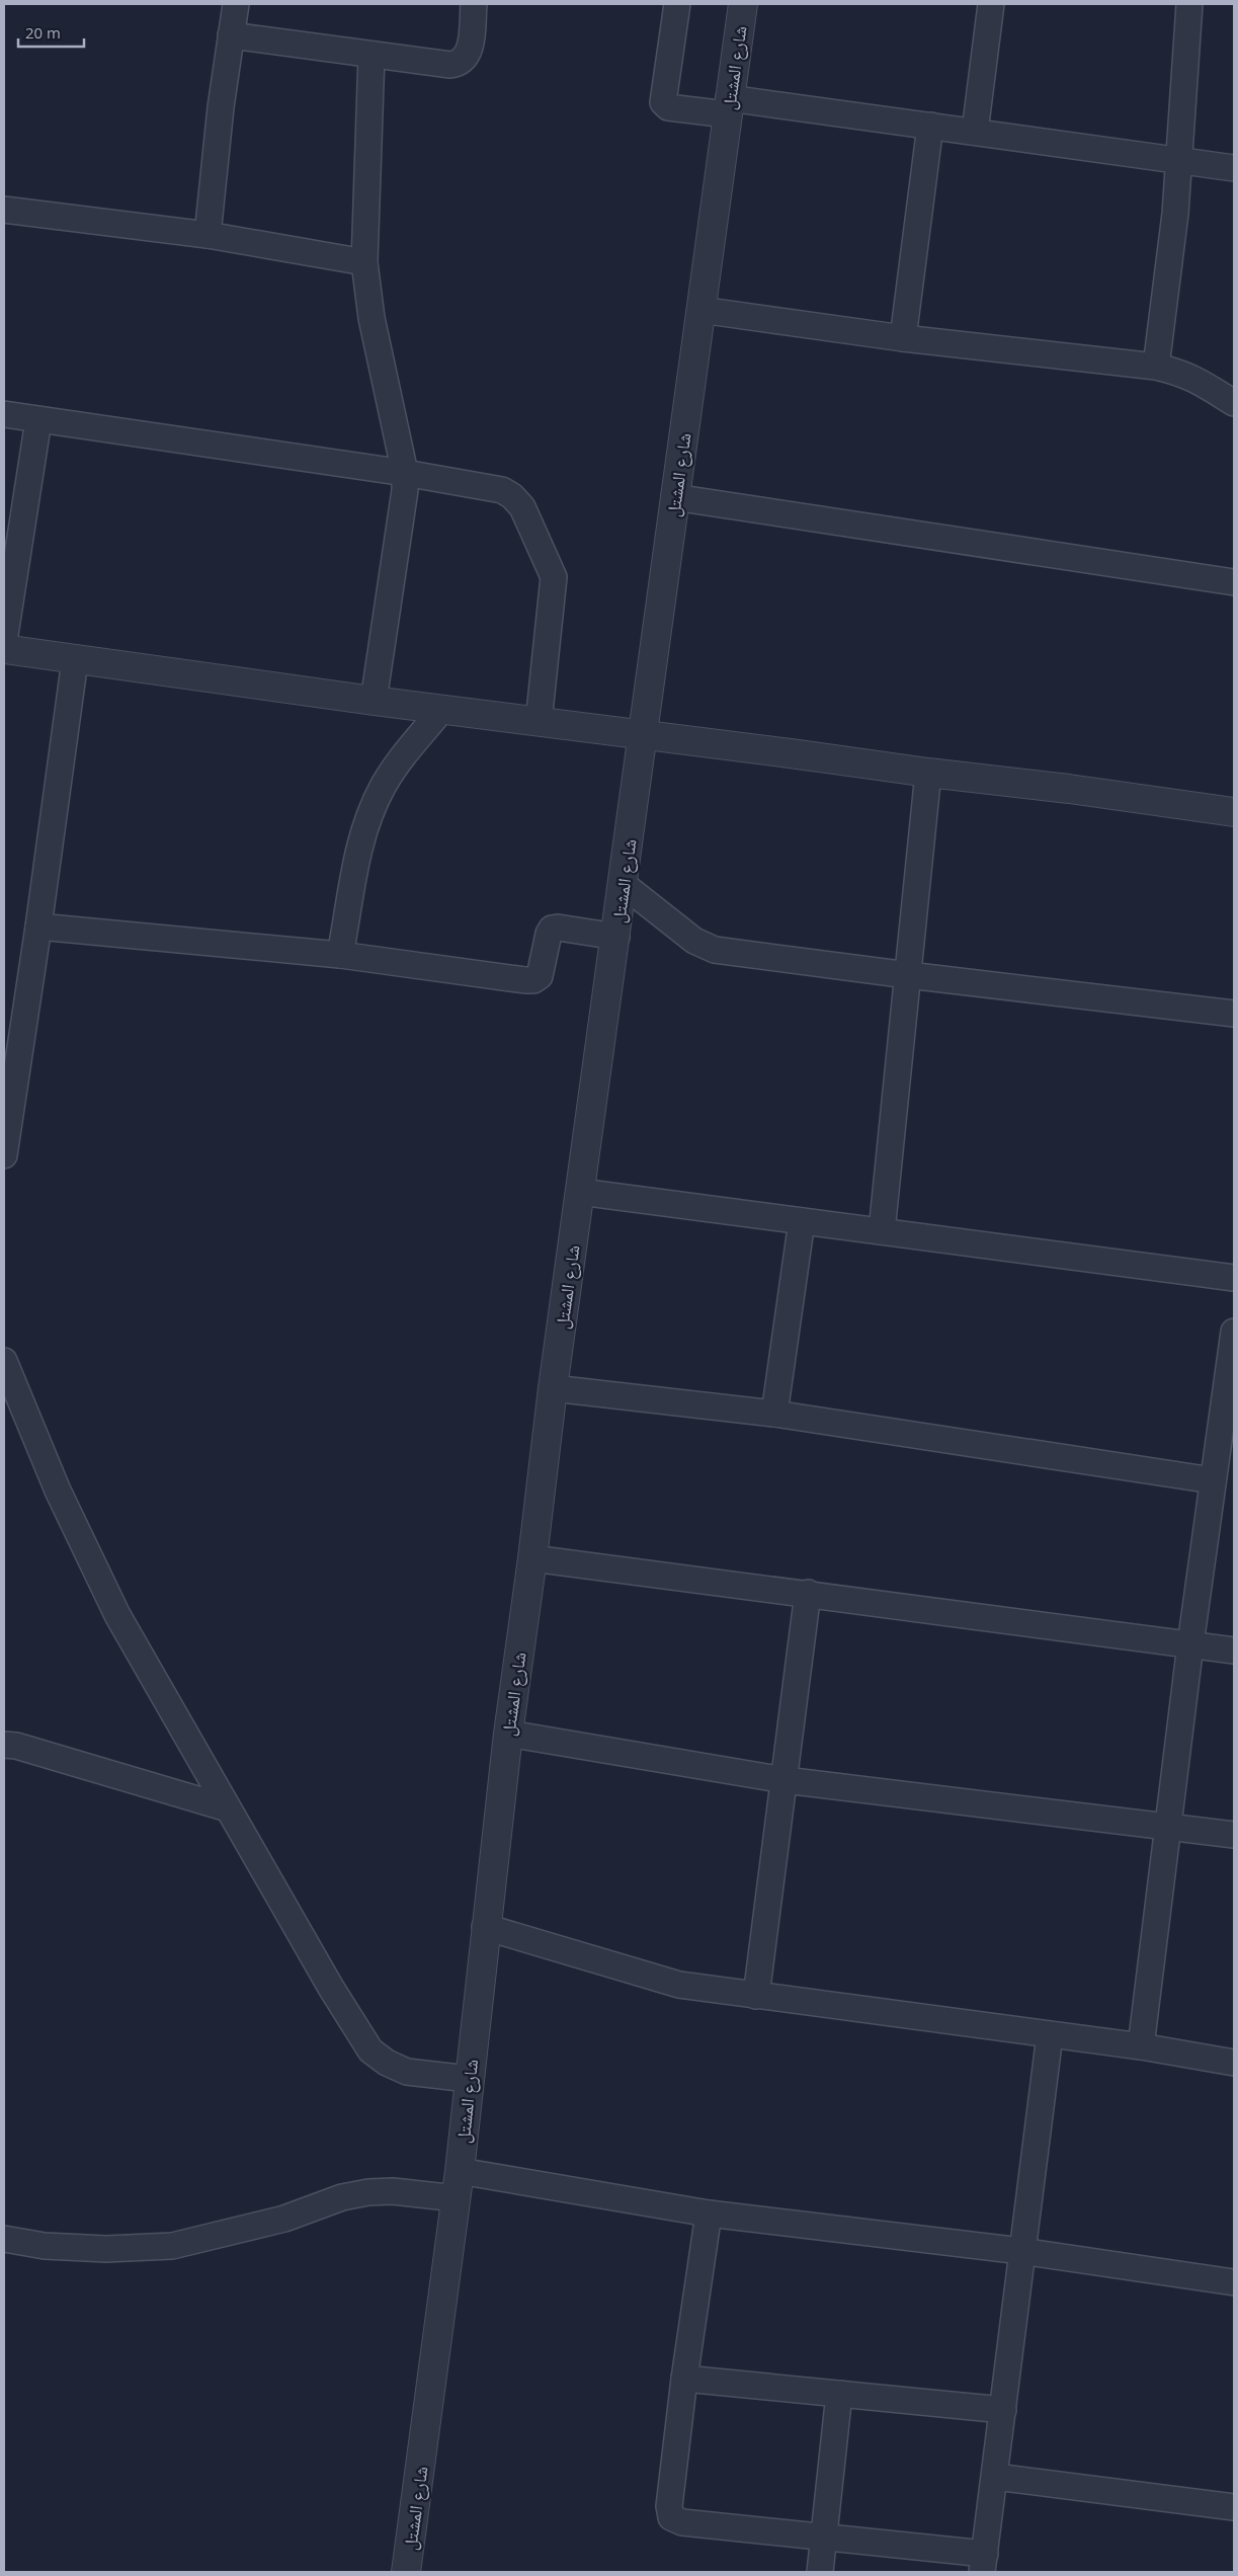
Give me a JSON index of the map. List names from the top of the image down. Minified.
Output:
{"streets":{"street":["شارع المشتل"]},"scale_bar":"20 m"}
